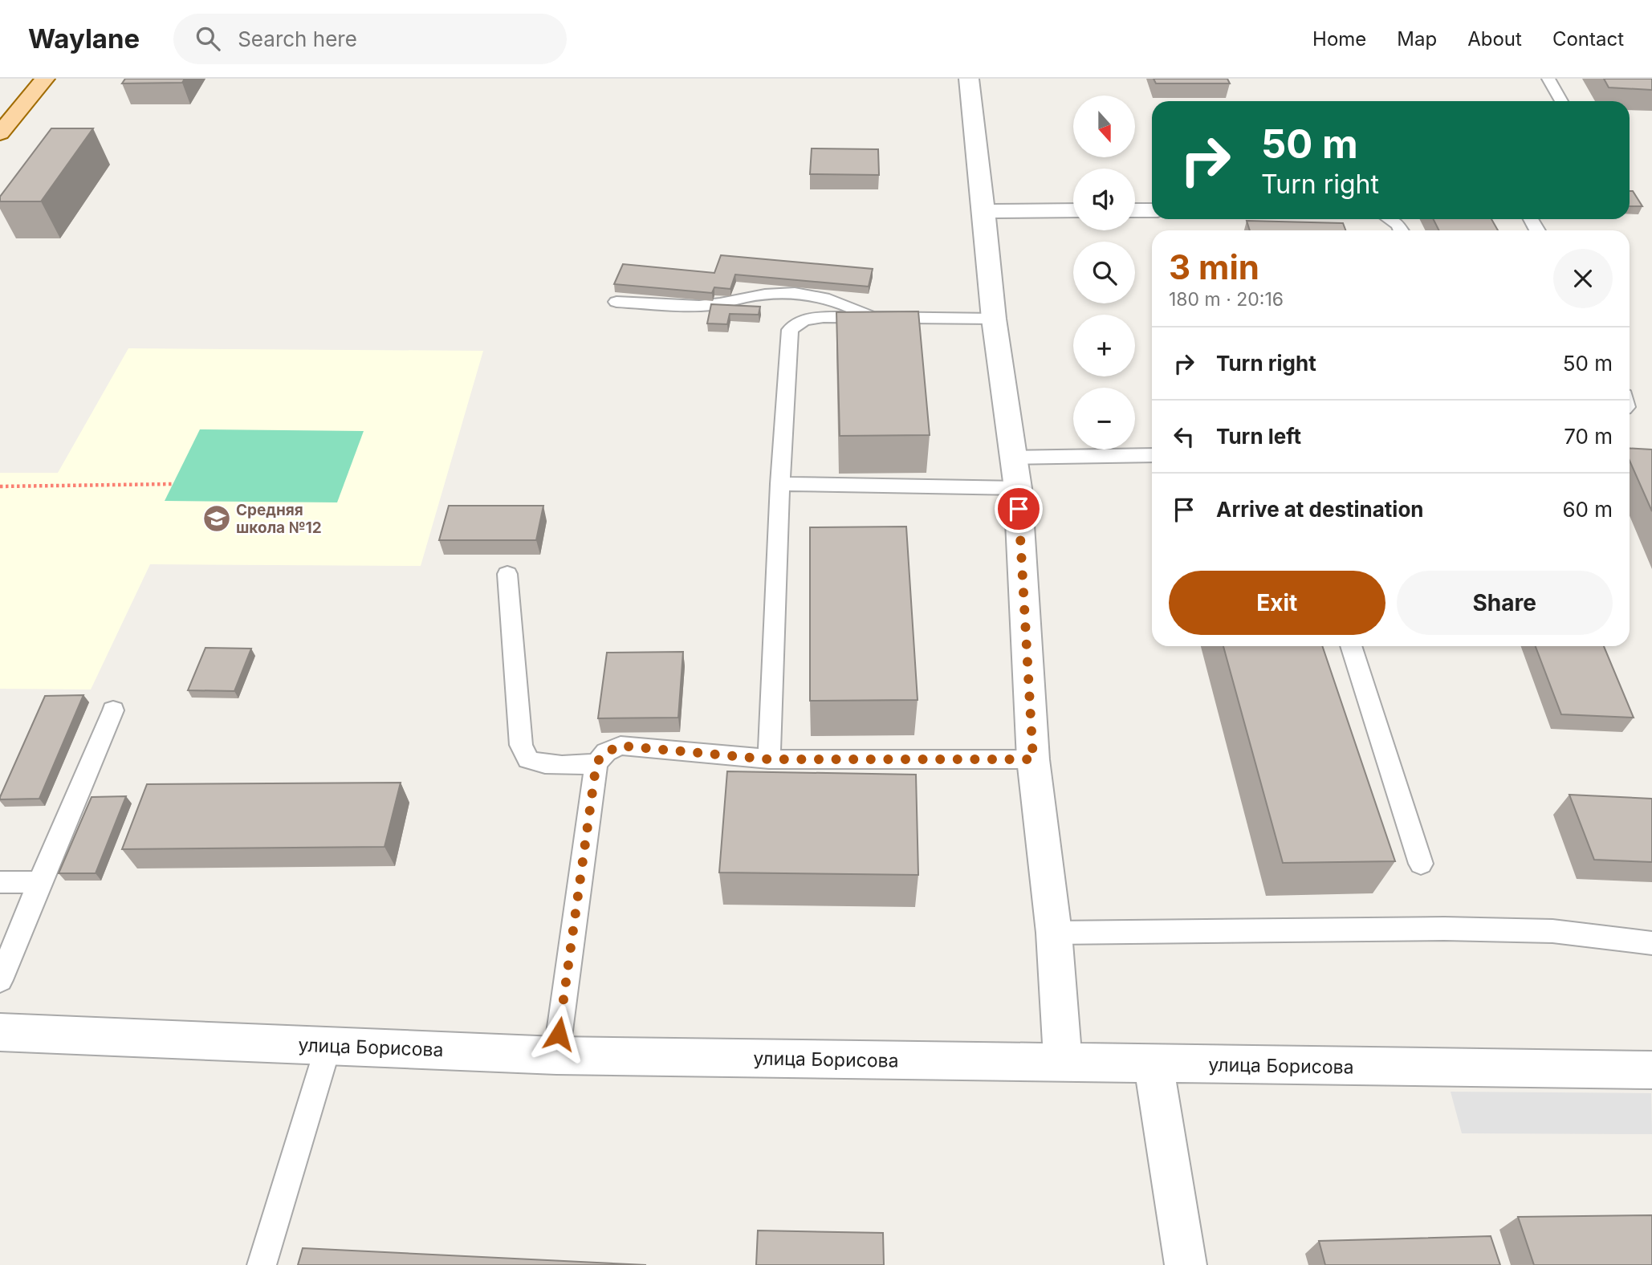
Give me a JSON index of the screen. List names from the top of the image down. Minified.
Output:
{"streets":{"street":["улица Борисова"]},"places":{"school or university":["Средняя школа №12"]},"north":"bottom","page":{"header":"Waylane","search":"Search here","nav":["Home","Map","About","Contact"],"map_buttons":["+","−"],"turn":["50 m","Turn right"],"heading":["3 min","180 m · 20:16"],"list":[{"name":"Turn right","value":"50 m"},{"name":"Turn left","value":"70 m"},{"name":"Arrive at destination","value":"60 m"}],"buttons":["Exit","Share"]}}
